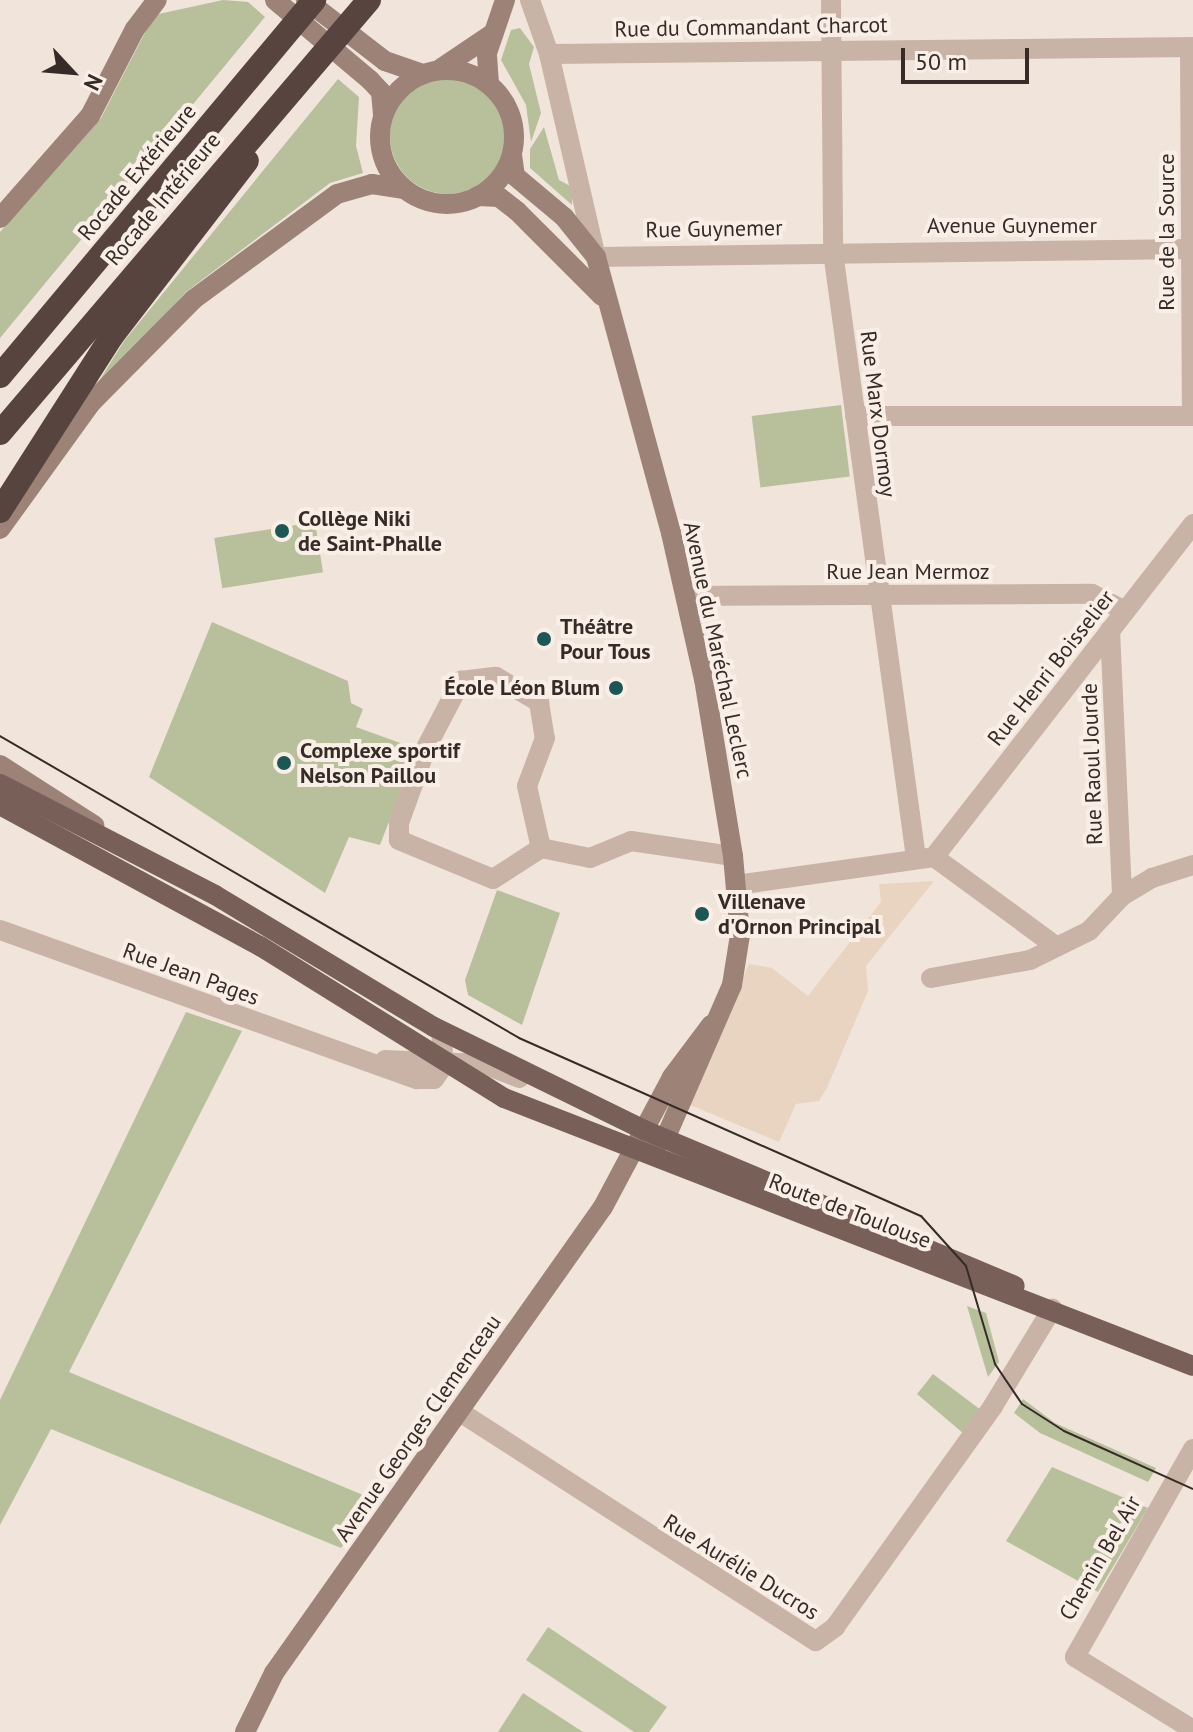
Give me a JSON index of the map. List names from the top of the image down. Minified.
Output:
{"streets":{"highway":["Rocade Extérieure","Rocade Intérieure"],"main road":["Route de Toulouse"],"street":["Rue du Commandant Charcot","Avenue Guynemer","Rue Guynemer","Rue de la Source","Rue Marx Dormoy","Rue Jean Mermoz","Avenue du Maréchal Leclerc","Rue Henri Boisselier","Rue Raoul Jourde","Rue Jean Pages","Avenue Georges Clemenceau","Chemin Bel Air","Rue Aurélie Ducros"]},"crossings":[["Rue du Commandant Charcot","Rue de la Source"],["Rue du Commandant Charcot","Rue Marx Dormoy"],["Avenue Guynemer","Rue Guynemer"],["Avenue Guynemer","Rue de la Source"],["Avenue Guynemer","Rue Marx Dormoy"],["Rue Guynemer","Rue Marx Dormoy"],["Rue Guynemer","Avenue du Maréchal Leclerc"],["Rue Marx Dormoy","Rue Jean Mermoz"],["Rue Marx Dormoy","Rue Henri Boisselier"],["Rue Jean Mermoz","Avenue du Maréchal Leclerc"],["Rue Jean Mermoz","Rue Henri Boisselier"],["Avenue du Maréchal Leclerc","Route de Toulouse"],["Avenue du Maréchal Leclerc","Avenue Georges Clemenceau"],["Rue Henri Boisselier","Rue Raoul Jourde"],["Rue Jean Pages","Route de Toulouse"],["Route de Toulouse","Avenue Georges Clemenceau"],["Route de Toulouse","Rue Aurélie Ducros"],["Avenue Georges Clemenceau","Rue Aurélie Ducros"]],"places":["Collège Niki de Saint-Phalle","Théâtre Pour Tous","École Léon Blum","Complexe sportif Nelson Paillou","Villenave d'Ornon Principal"],"scale_bar":"50 m","north":"bottom right"}
